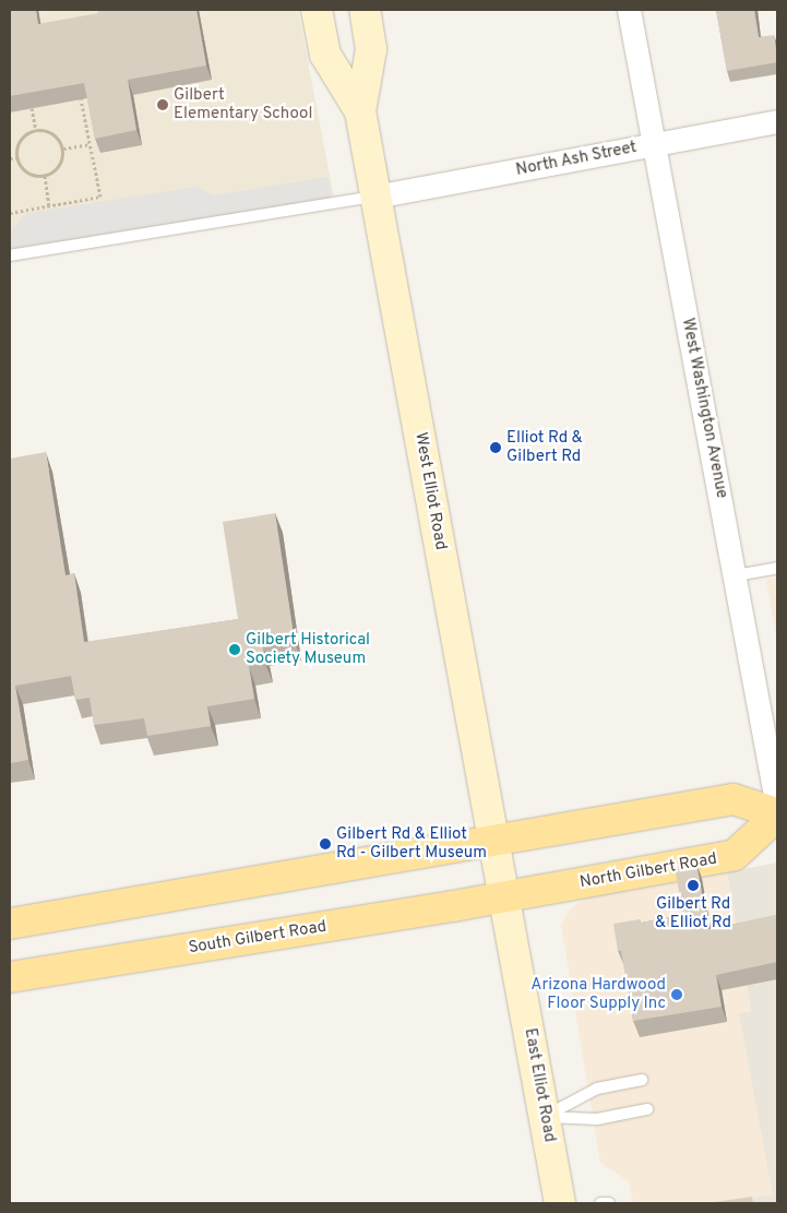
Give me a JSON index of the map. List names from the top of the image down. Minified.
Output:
{"streets":{"main road":["West Elliot Road","North Gilbert Road","South Gilbert Road","East Elliot Road"],"street":["North Ash Street","West Washington Avenue"]},"crossings":[["North Ash Street","West Washington Avenue"],["North Ash Street","West Elliot Road"],["West Elliot Road","North Gilbert Road"],["West Elliot Road","South Gilbert Road"],["West Elliot Road","East Elliot Road"],["North Gilbert Road","South Gilbert Road"],["North Gilbert Road","East Elliot Road"],["South Gilbert Road","East Elliot Road"]],"places":["Gilbert Elementary School","Elliot Rd & Gilbert Rd","Gilbert Historical Society Museum","Gilbert Rd & Elliot Rd - Gilbert Museum","Gilbert Rd & Elliot Rd","Arizona Hardwood Floor Supply Inc"]}
